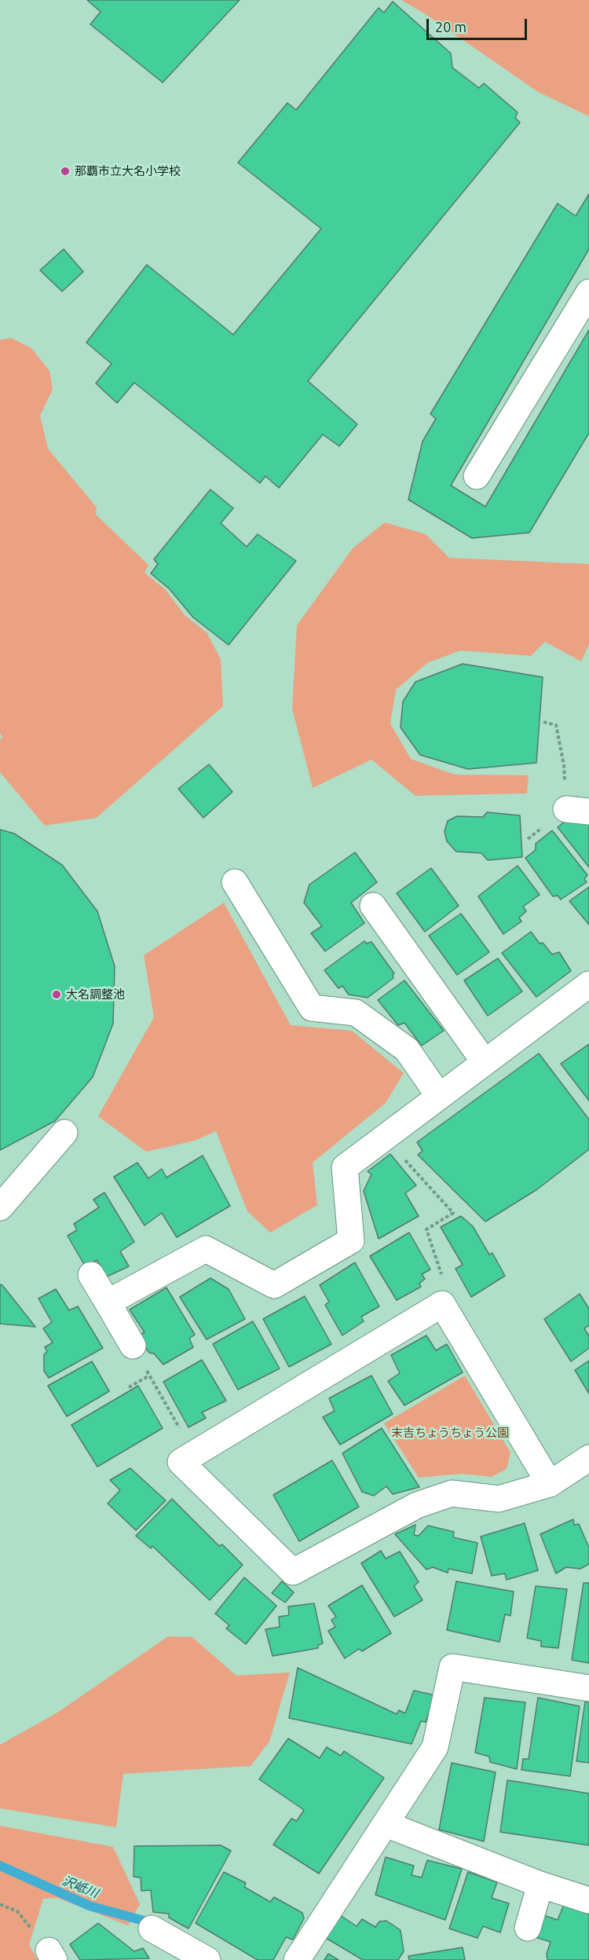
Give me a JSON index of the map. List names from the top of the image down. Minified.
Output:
{"water":["沢岻川"],"parks":["末吉ちょうちょう公園"],"places":["那覇市立大名小学校","大名調整池"],"scale_bar":"20 m"}
